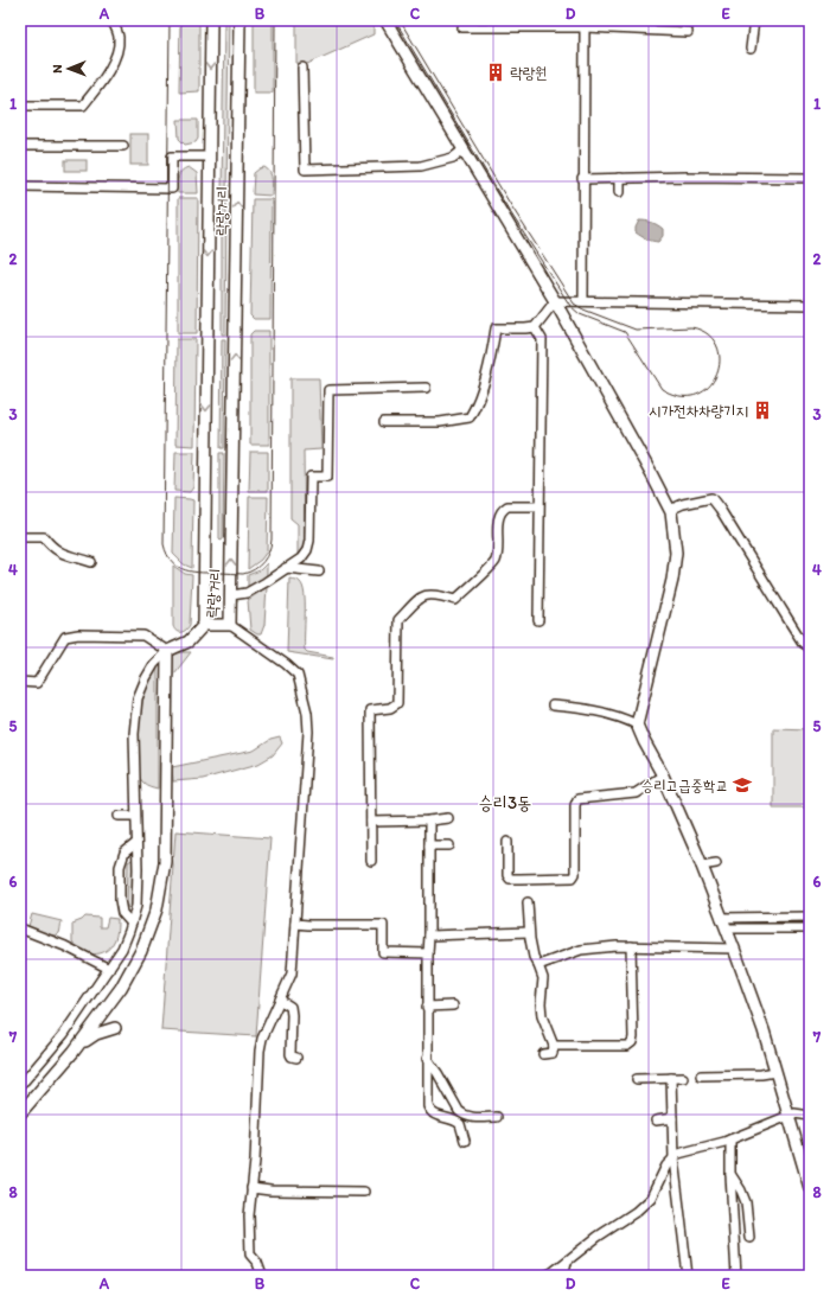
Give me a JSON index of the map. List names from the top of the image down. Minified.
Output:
{"streets":{"main road":["락랑거리"]},"districts":["승리3동"],"places":{"building":["락랑원","시가전차차량기지"],"school or university":["승리고급중학교"]},"north":"left","grid":{"columns":["A","B","C","D","E"],"rows":["1","2","3","4","5","6","7","8"]}}
